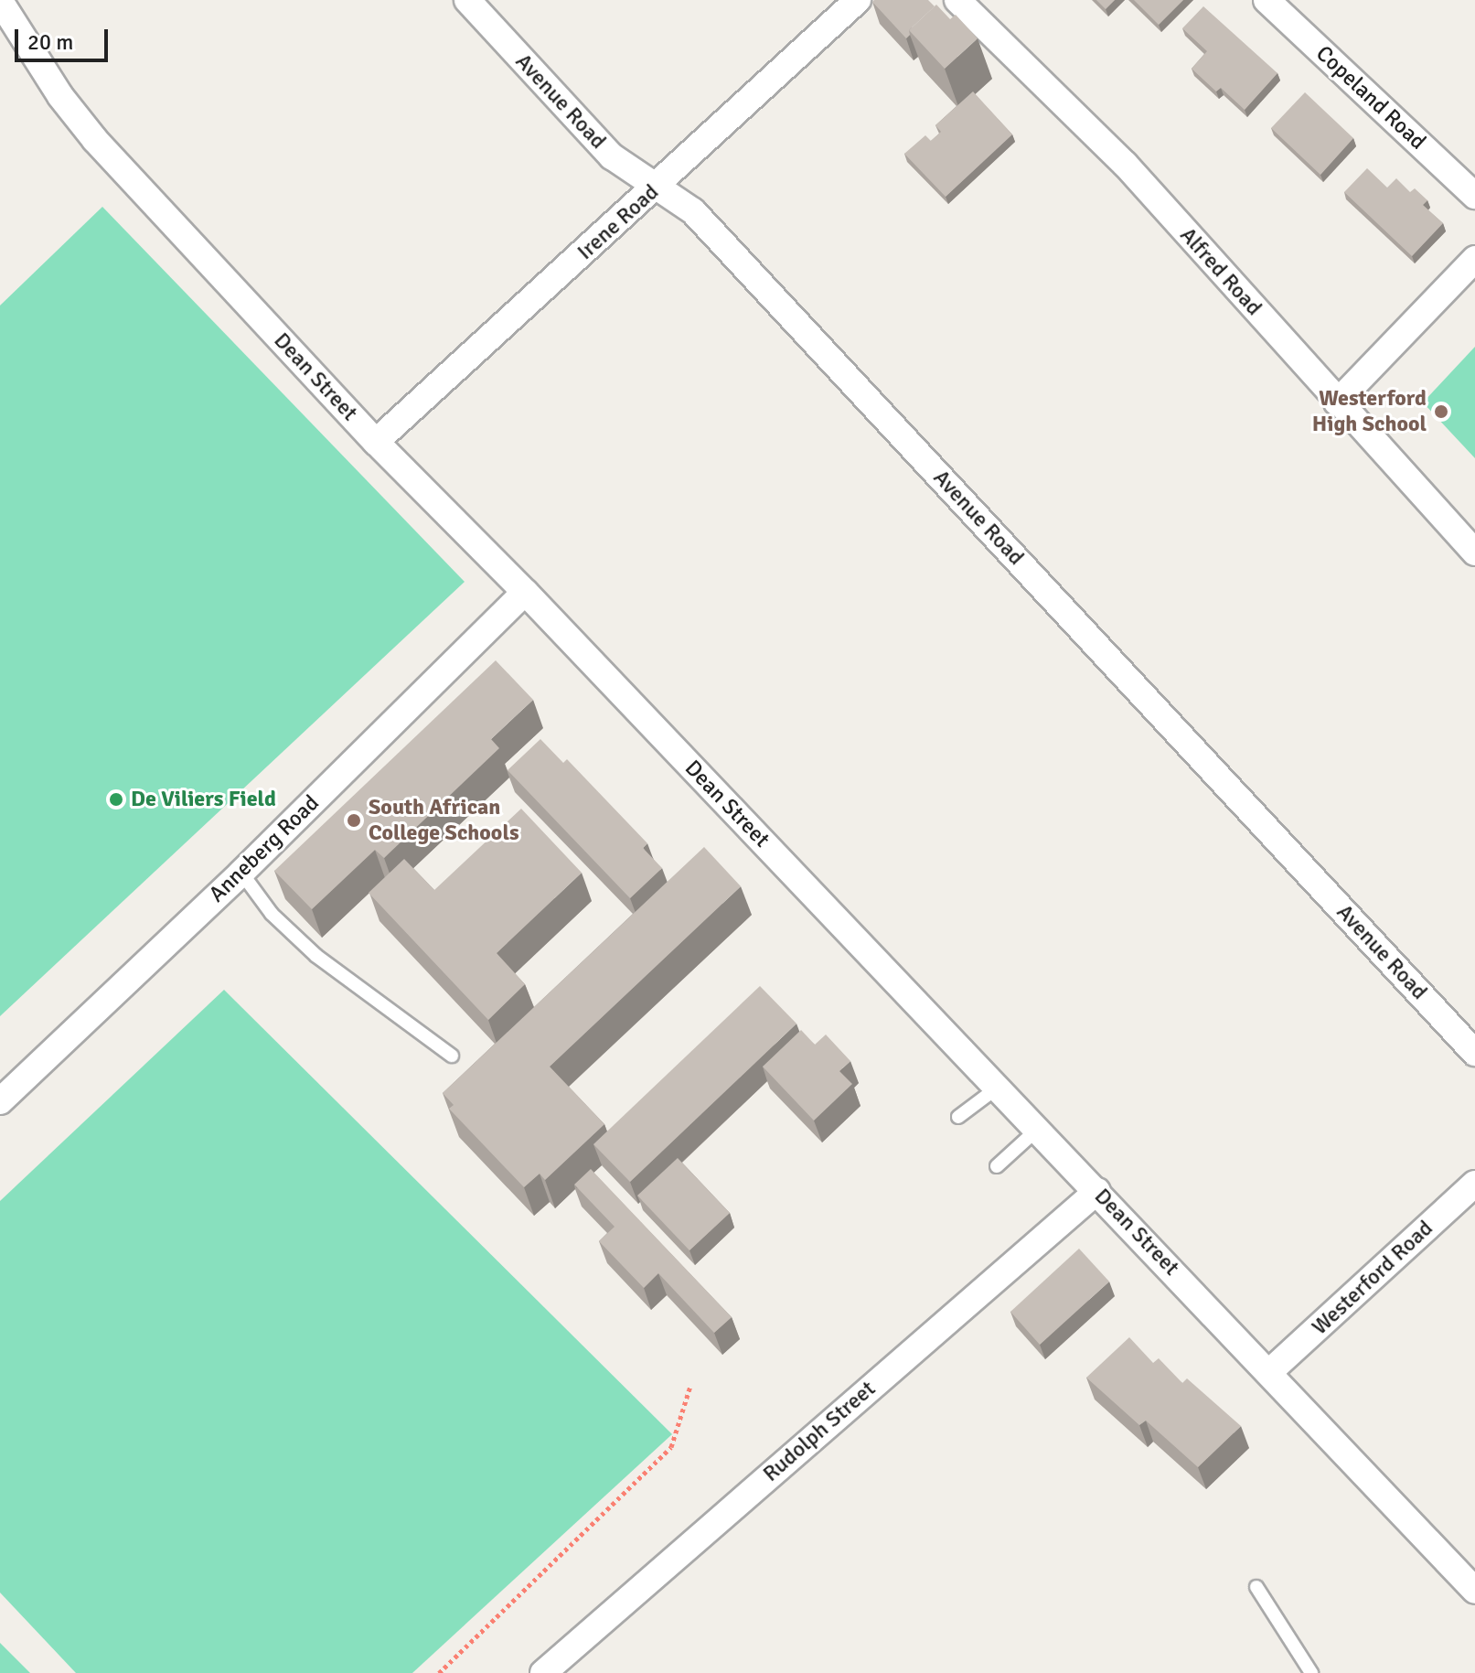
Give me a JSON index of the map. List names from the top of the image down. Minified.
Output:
{"streets":{"street":["Copeland Road","Avenue Road","Irene Road","Alfred Road","Dean Street","Anneberg Road","Westerford Road","Rudolph Street"]},"crossings":[["Avenue Road","Irene Road"],["Irene Road","Dean Street"],["Dean Street","Anneberg Road"],["Dean Street","Westerford Road"],["Dean Street","Rudolph Street"]],"places":["Westerford High School","De Viliers Field","South African College Schools"],"scale_bar":"20 m"}
